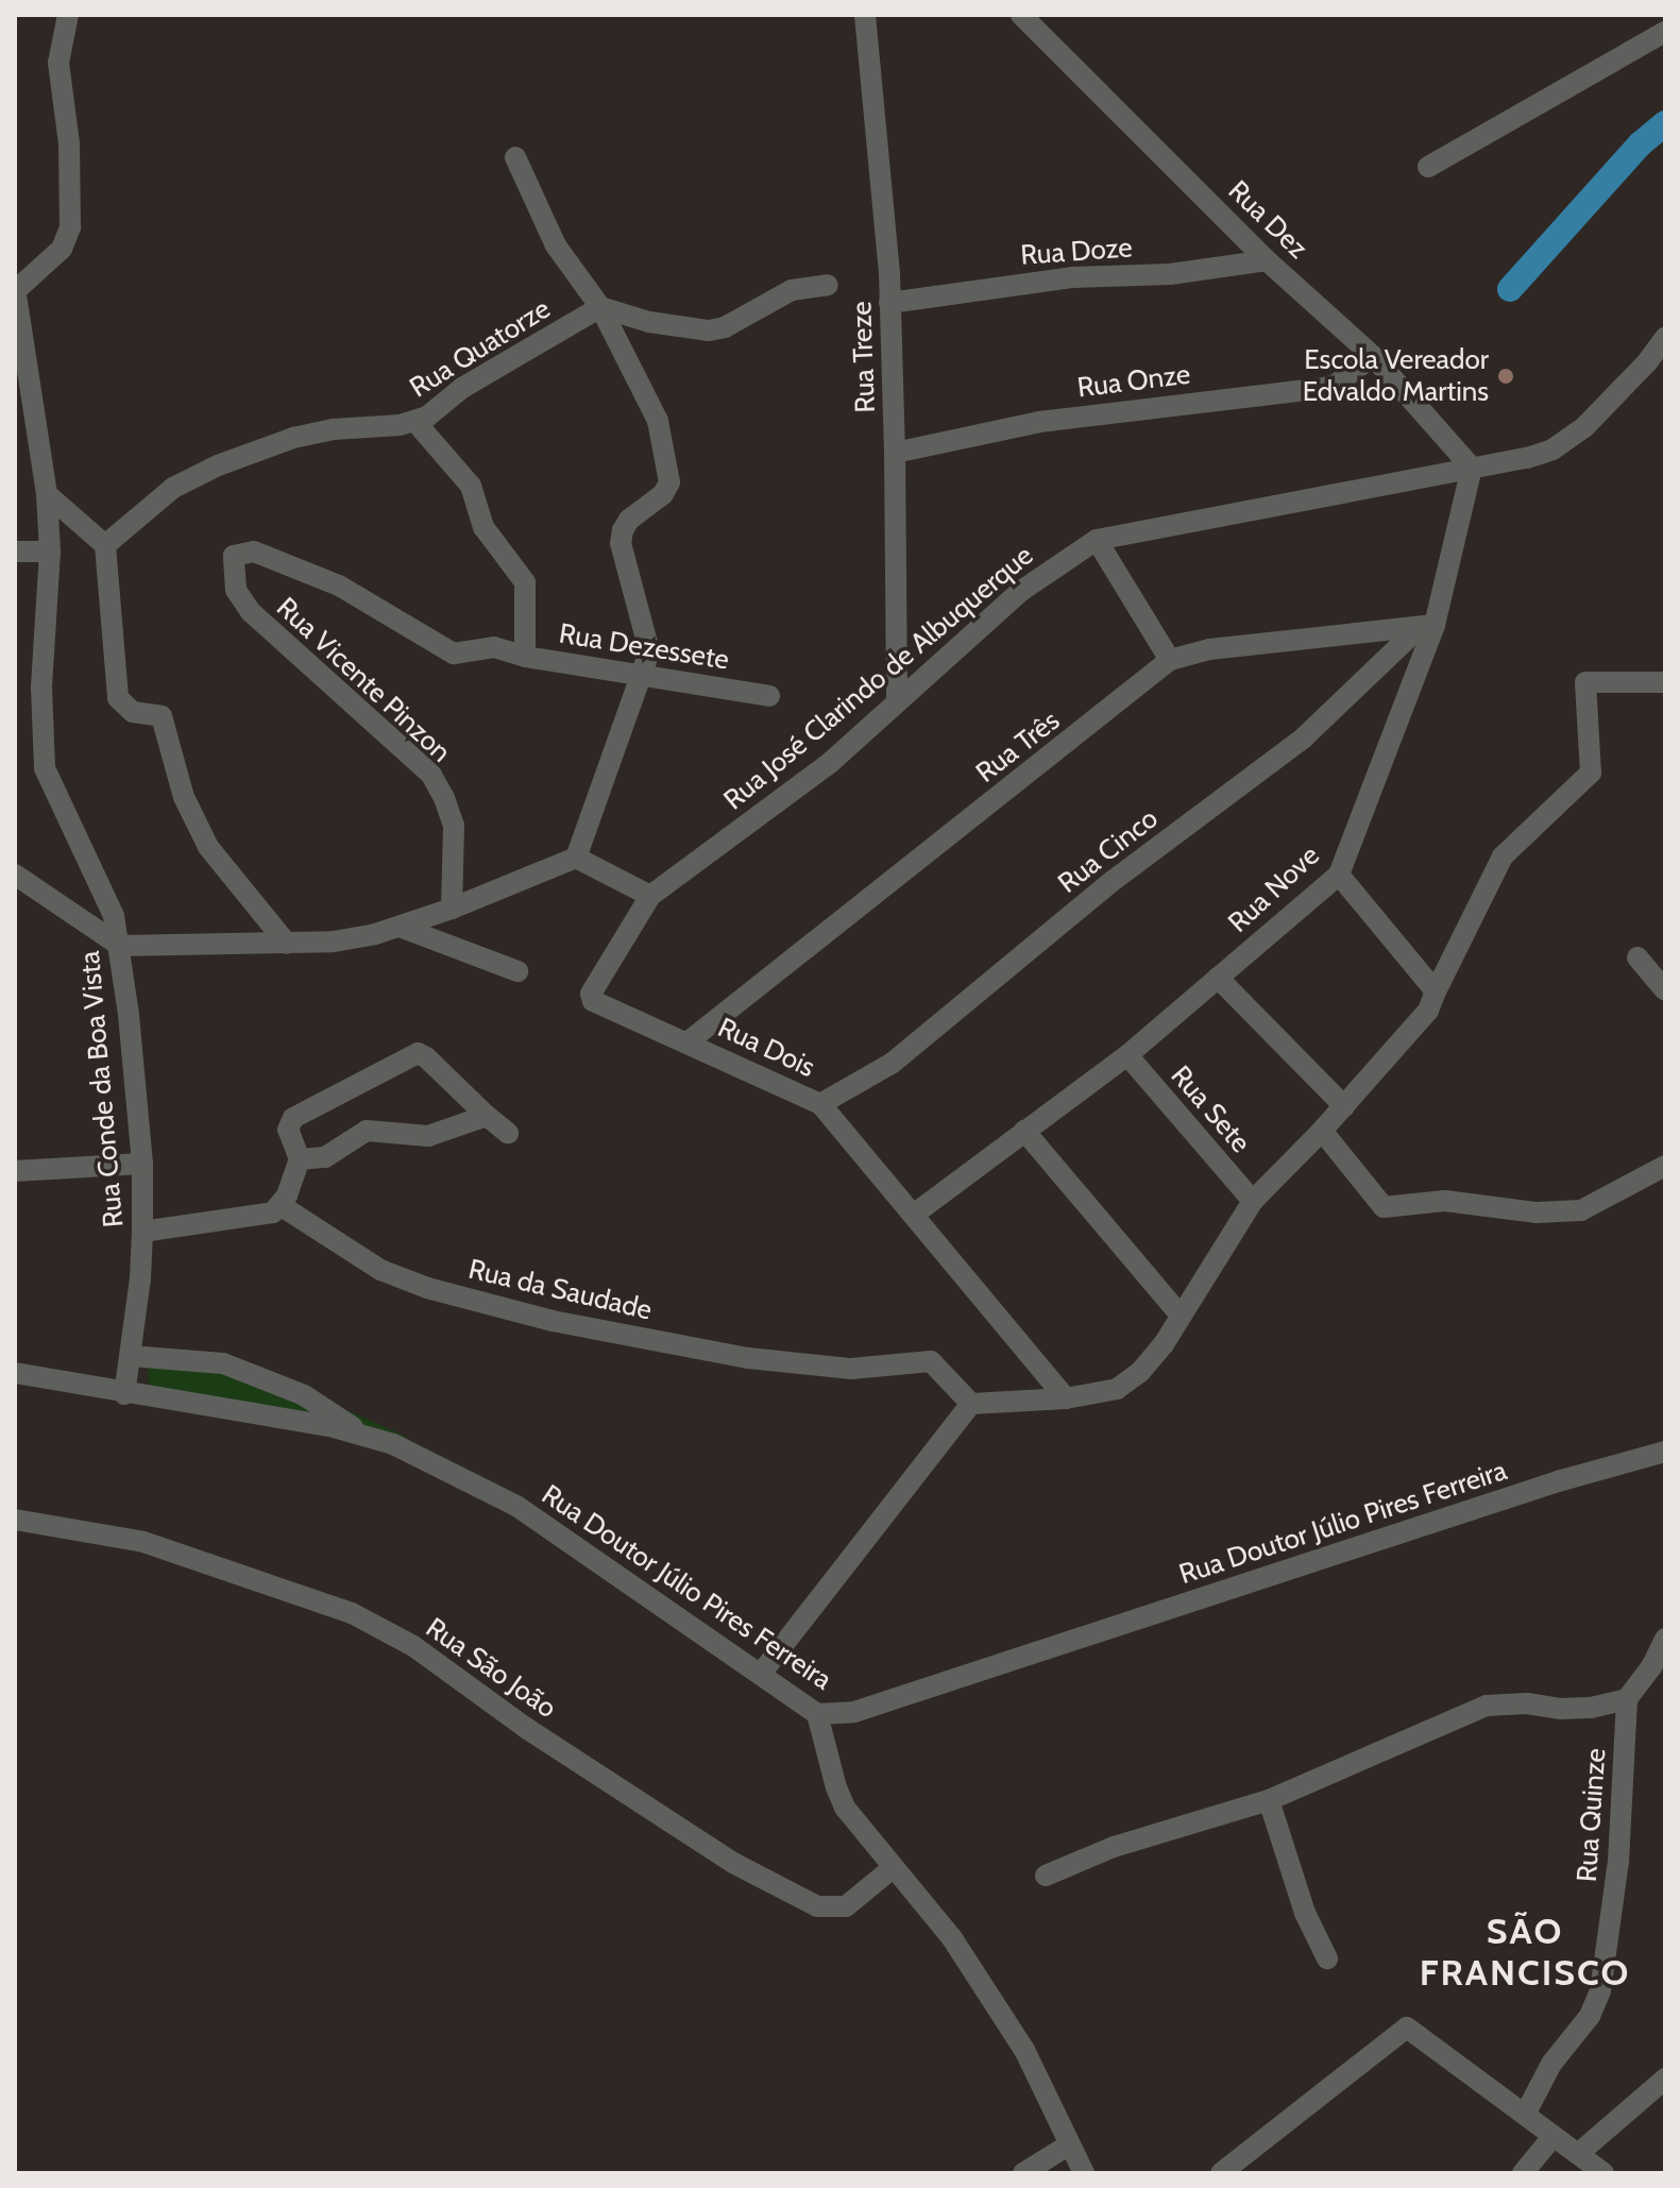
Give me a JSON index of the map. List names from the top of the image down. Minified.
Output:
{"streets":{"street":["Rua Dez","Rua Doze","Rua Quatorze","Rua Treze","Rua Onze","Rua Dezessete","Rua José Clarindo de Albuquerque","Rua Vicente Pinzon","Rua Três","Rua Cinco","Rua Nove","Rua Dois","Rua Conde da Boa Vista","Rua Sete","Rua da Saudade","Rua Doutor Júlio Pires Ferreira","Rua São João","Rua Quinze"]},"crossings":[["Rua Dez","Rua Doze"],["Rua Dez","Rua Onze"],["Rua Dez","Rua José Clarindo de Albuquerque"],["Rua Dez","Rua Nove"],["Rua Doze","Rua Treze"],["Rua Quatorze","Rua Dezessete"],["Rua Treze","Rua Onze"],["Rua Treze","Rua José Clarindo de Albuquerque"],["Rua Dezessete","Rua Vicente Pinzon"],["Rua José Clarindo de Albuquerque","Rua Nove"],["Rua José Clarindo de Albuquerque","Rua Dois"],["Rua Três","Rua Cinco"],["Rua Três","Rua Nove"],["Rua Três","Rua Dois"],["Rua Cinco","Rua Nove"],["Rua Cinco","Rua Dois"],["Rua Nove","Rua Sete"],["Rua Conde da Boa Vista","Rua Doutor Júlio Pires Ferreira"]],"districts":["SÃO FRANCISCO"],"places":["Escola Vereador Edvaldo Martins"]}
